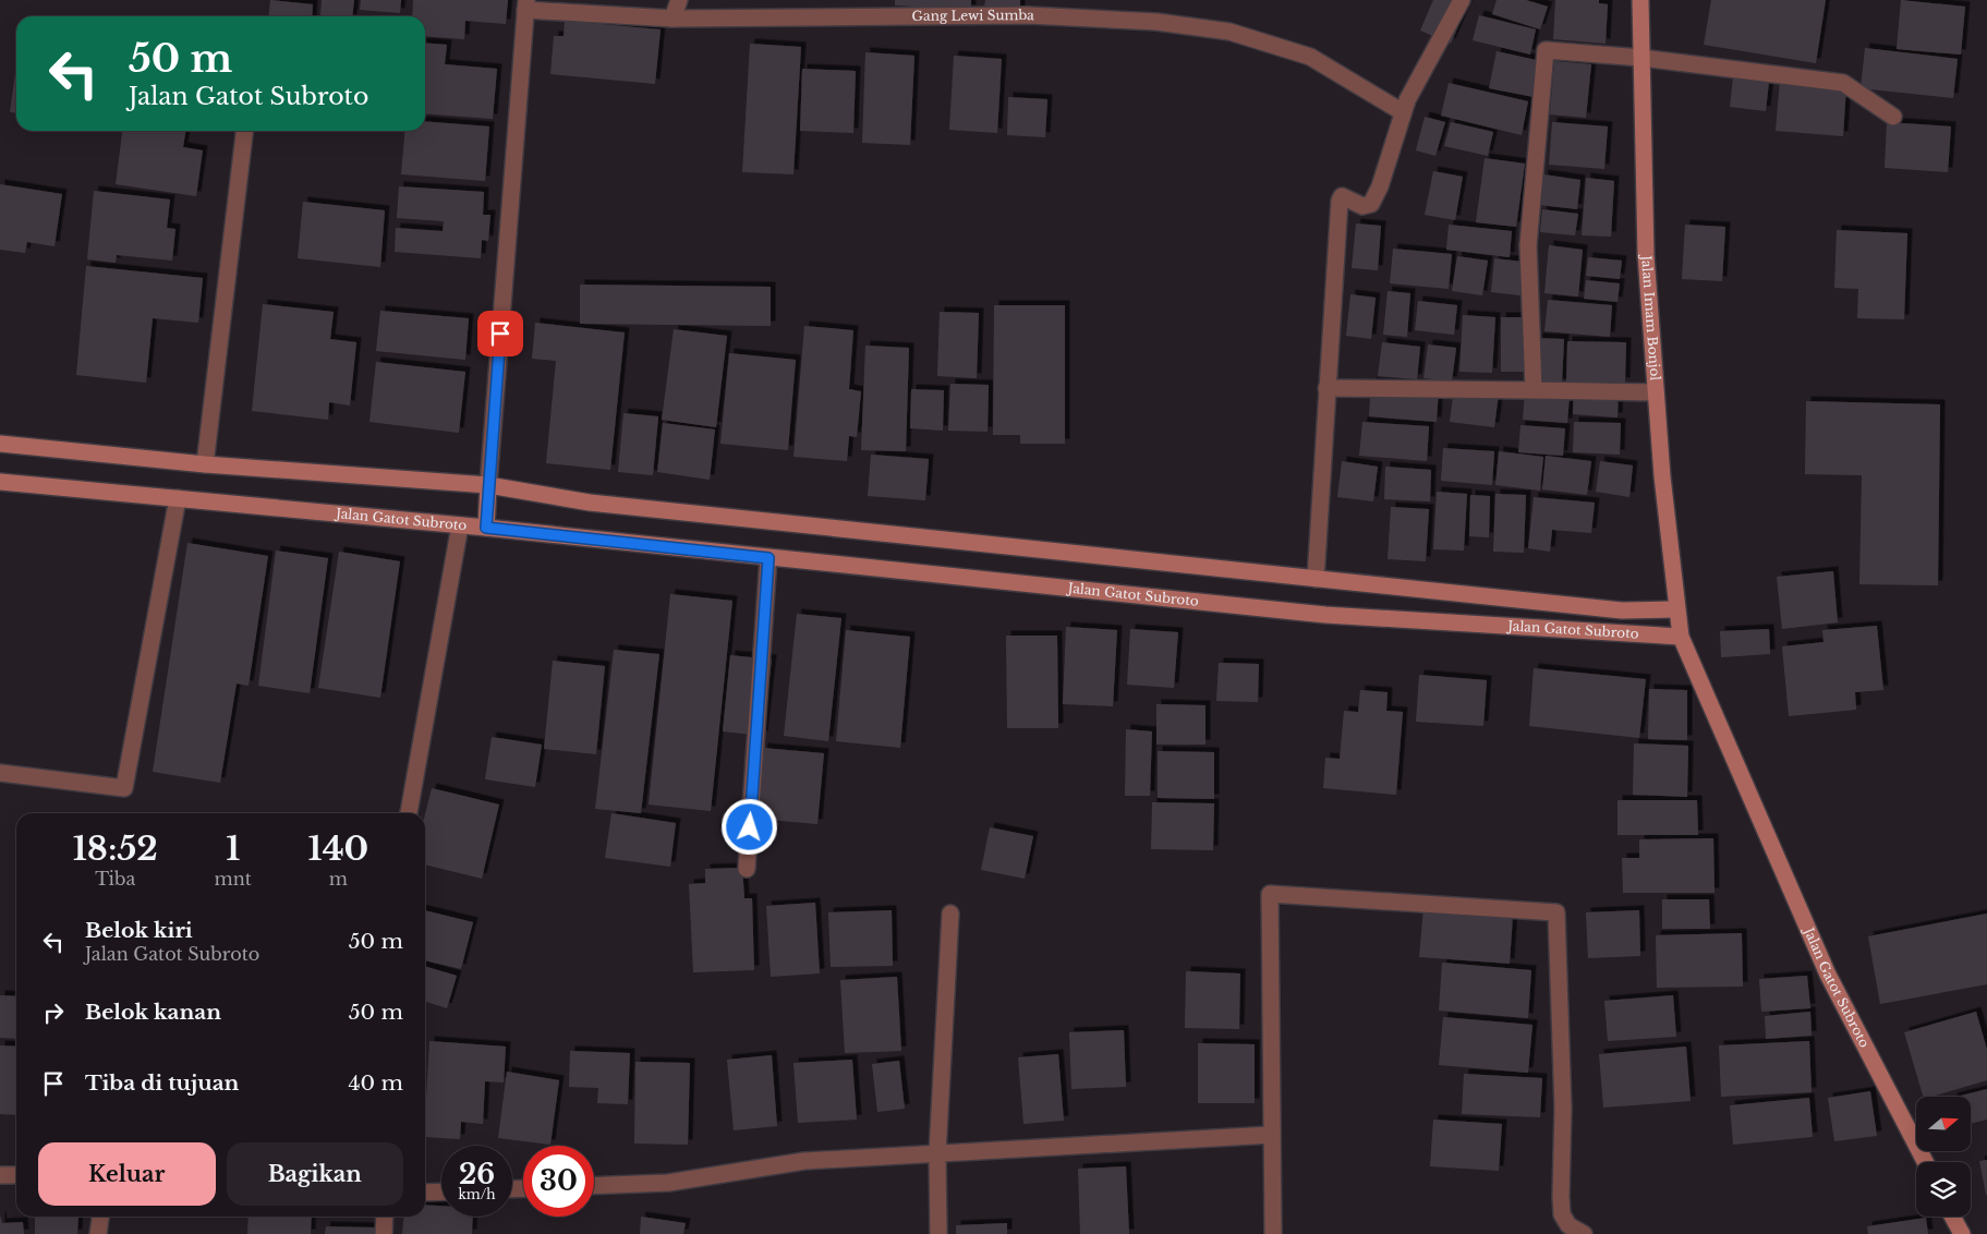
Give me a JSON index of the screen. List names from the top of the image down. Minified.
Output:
{"streets":{"street":["Gang Lewi Sumba","Jalan Imam Bonjol","Jalan Gatot Subroto"]},"crossings":[["Jalan Imam Bonjol","Jalan Gatot Subroto"]],"north":"right","page":{"turn":["50 m","Jalan Gatot Subroto"],"eta":["18:52","Tiba","1","mnt","140","m"],"list":[{"name":"Belok kiri","note":"Jalan Gatot Subroto","value":"50 m"},{"name":"Belok kanan","value":"50 m"},{"name":"Tiba di tujuan","value":"40 m"}],"buttons":["Keluar","Bagikan"],"speed":"26 km/h","limit":"30"}}
